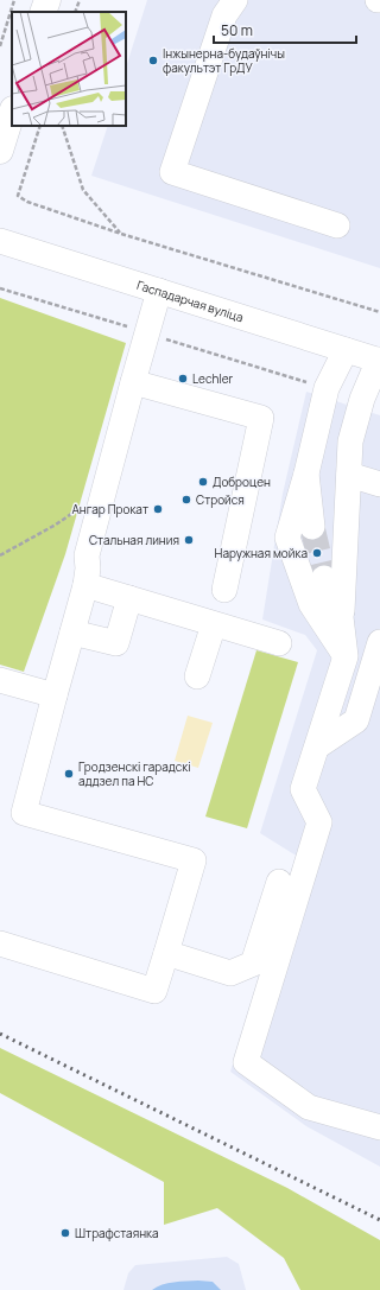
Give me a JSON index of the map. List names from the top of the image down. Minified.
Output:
{"streets":{"street":["Гаспадарчая вуліца"]},"places":["Інжынерна-будаўнічы факультэт ГрДУ","Lechler","Доброцен","Стройся","Ангар Прокат","Стальная линия","Наружная мойка","Гродзенскі гарадскі аддзел па НС","Штрафстаянка"],"scale_bar":"50 m"}
